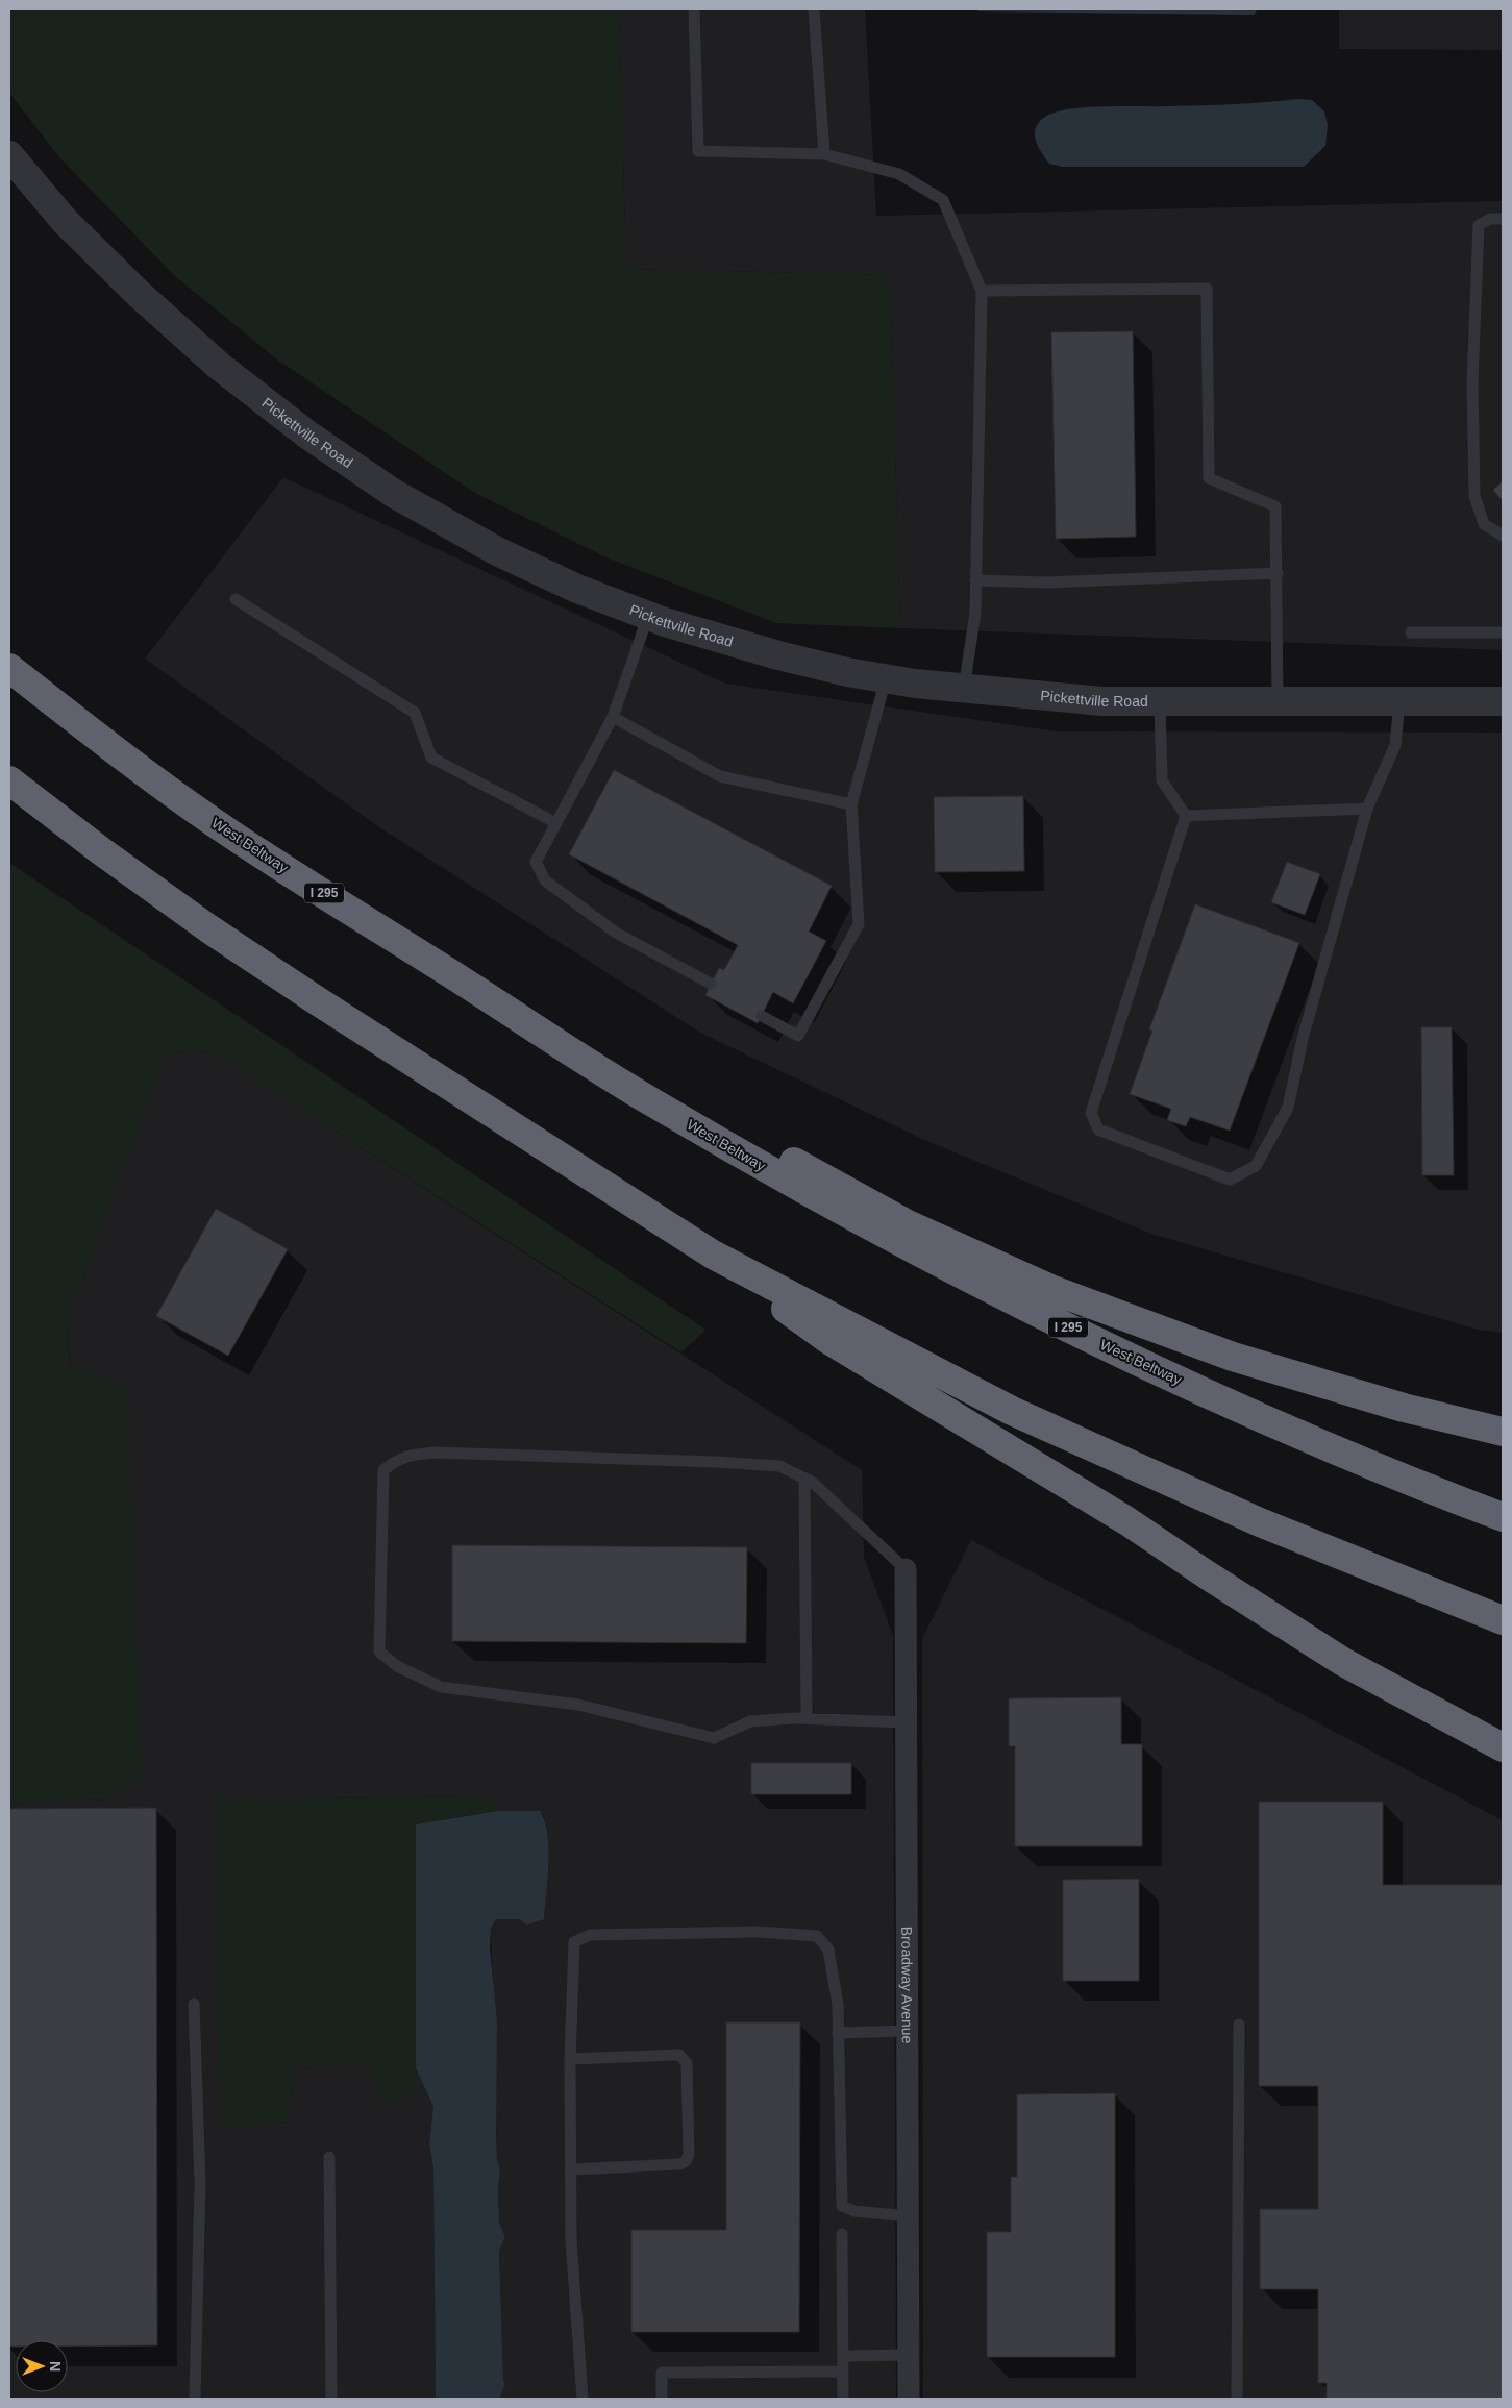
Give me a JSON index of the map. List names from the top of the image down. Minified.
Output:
{"streets":{"highway":["West Beltway","I 295"],"street":["Pickettville Road","Broadway Avenue"]},"north":"right"}
